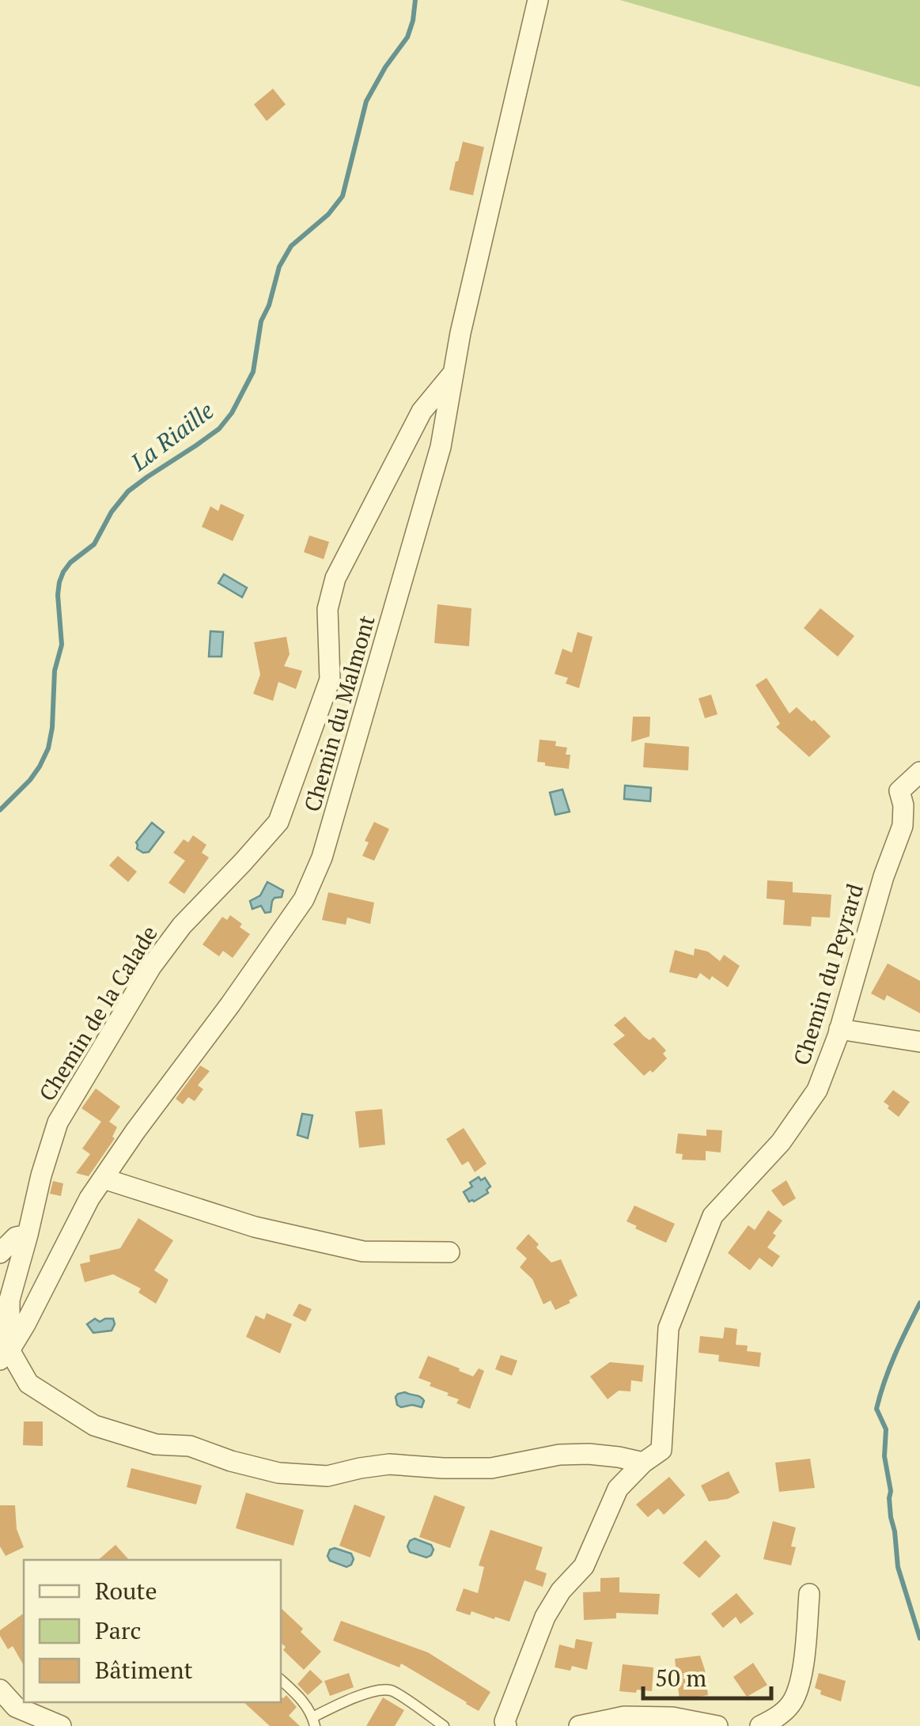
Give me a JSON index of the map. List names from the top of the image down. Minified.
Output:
{"streets":{"street":["Chemin du Malmont","Chemin du Peyrard","Chemin de la Calade"]},"crossings":[["Chemin du Malmont","Chemin de la Calade"]],"water":["La Riaille"],"legend":["Route","Parc","Bâtiment"],"scale_bar":"50 m"}
